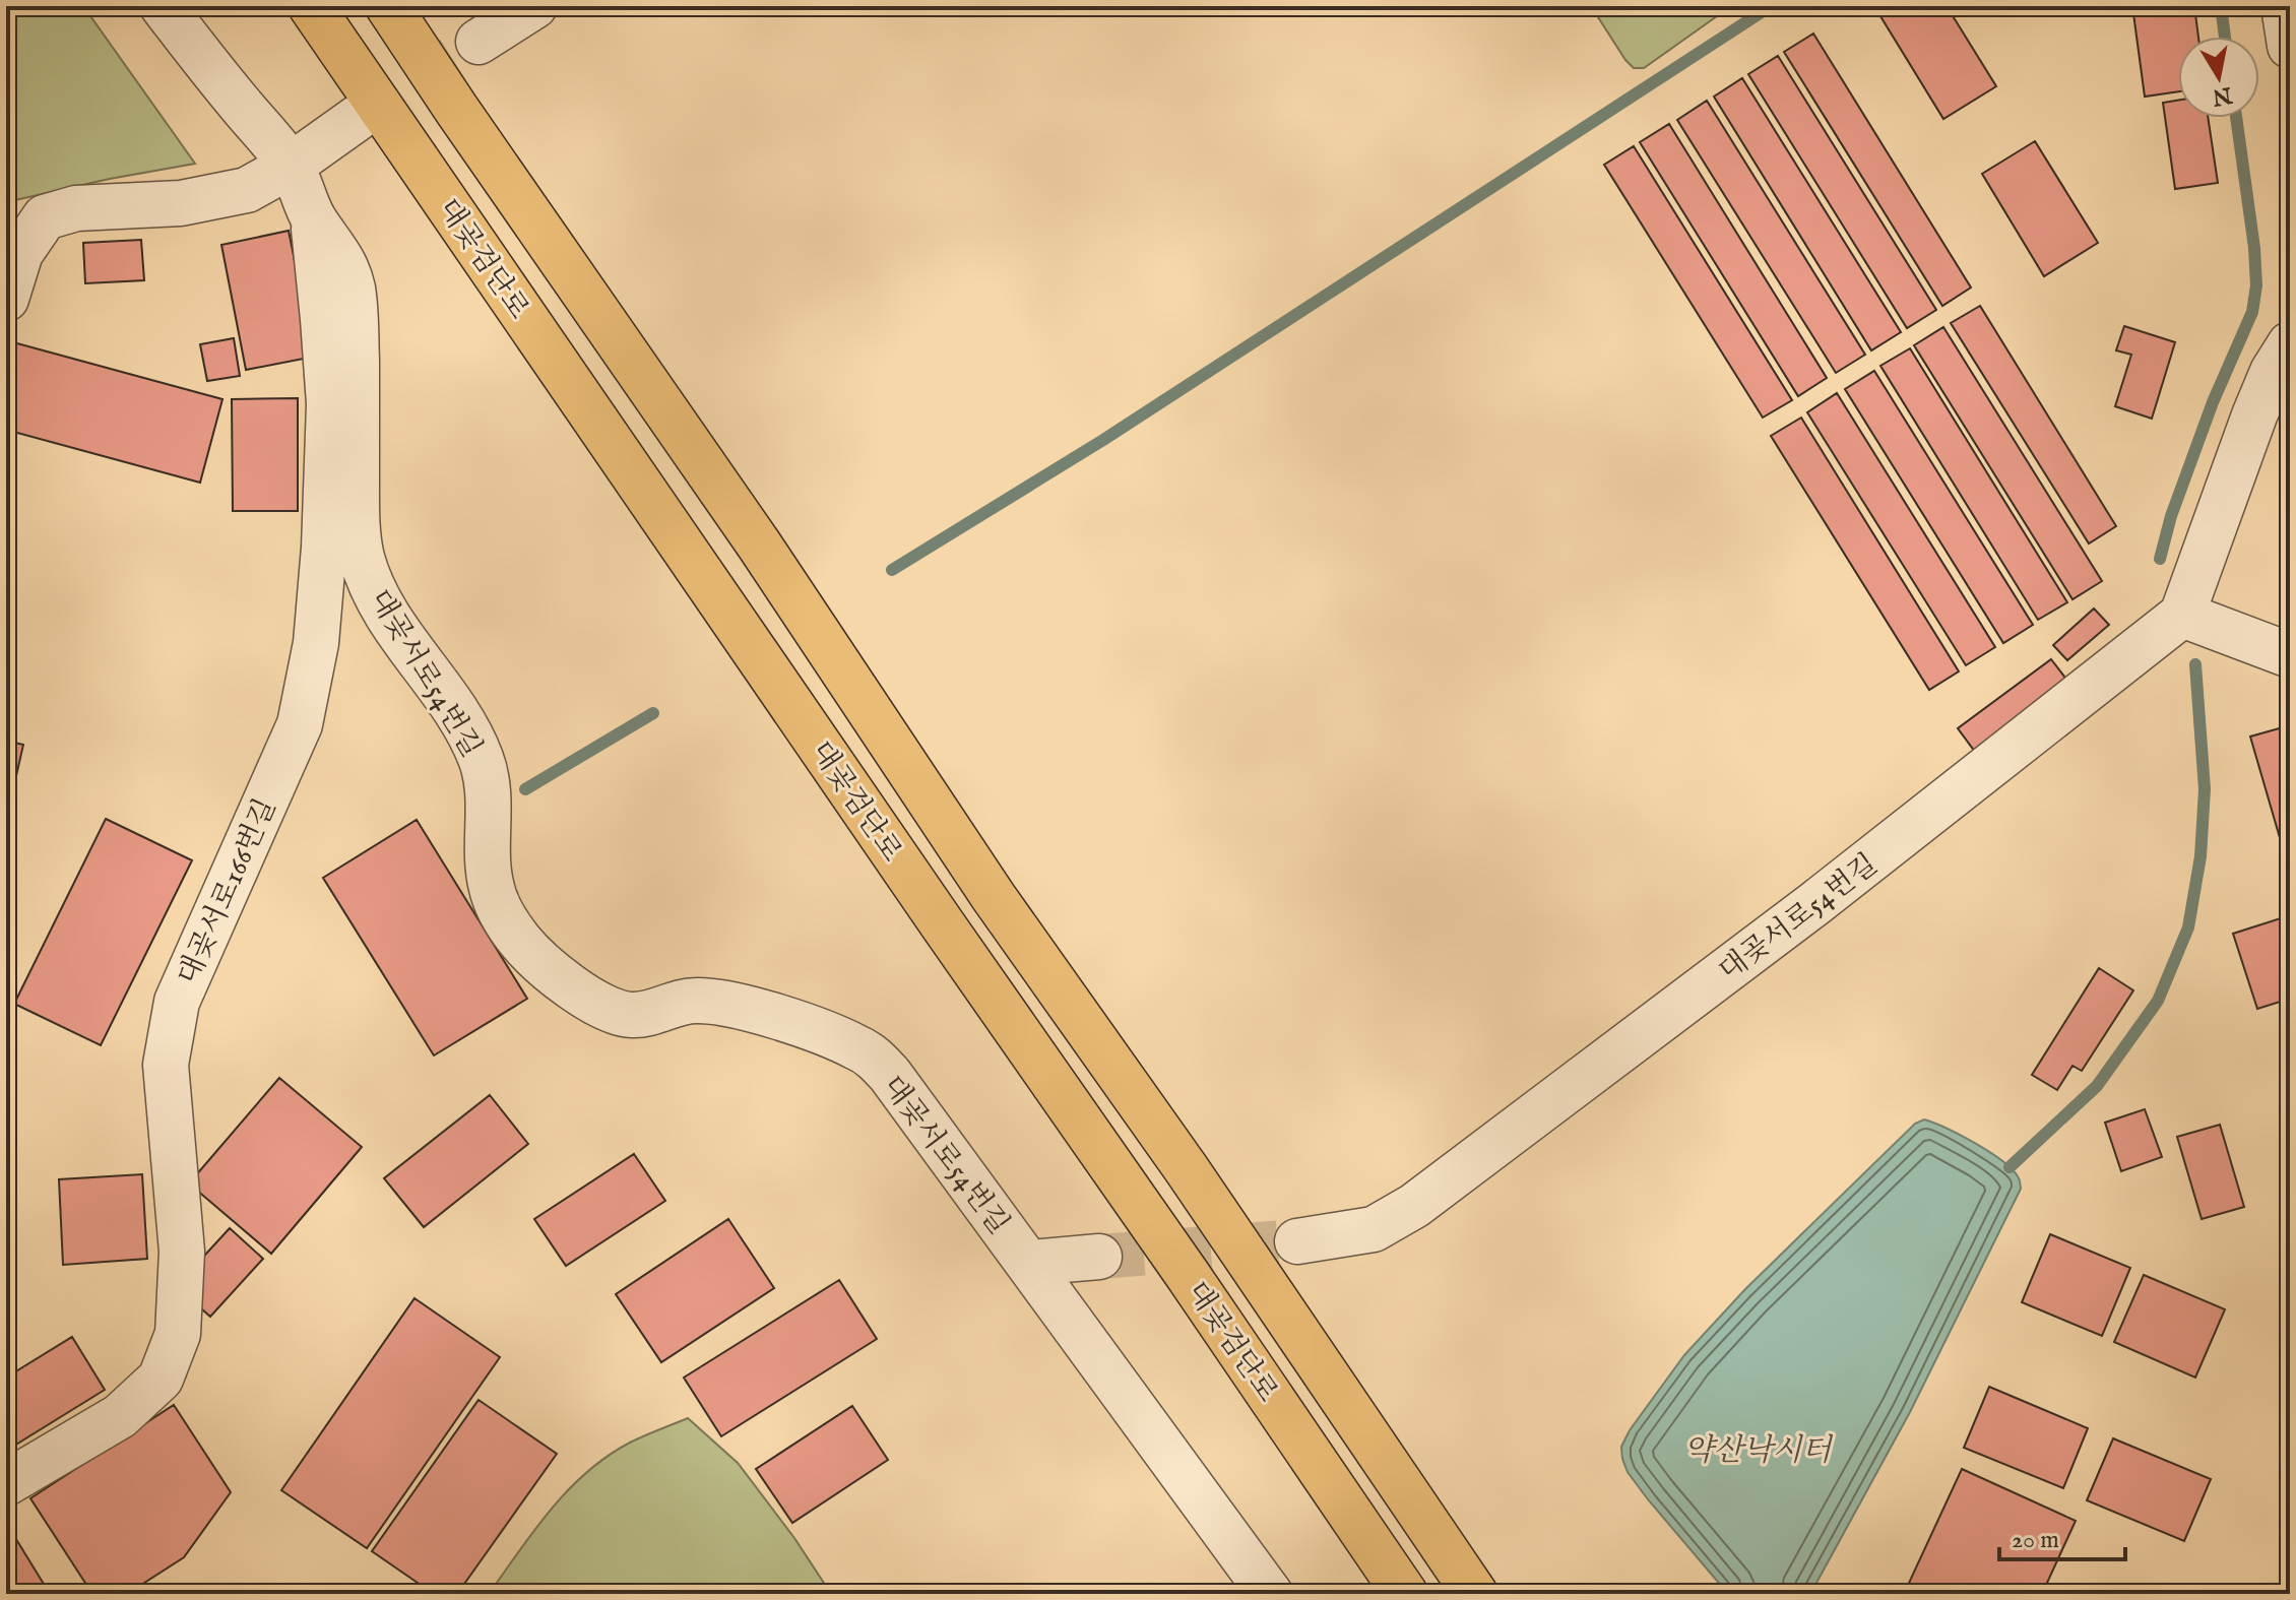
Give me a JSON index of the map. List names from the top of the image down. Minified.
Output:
{"streets":{"main road":["대곶검단로"],"street":["대곶서로54번길","대곶서로166번길"]},"crossings":[["대곶서로54번길","대곶서로166번길"]],"water":["약산낙시터"],"scale_bar":"20 m","north":"bottom"}
